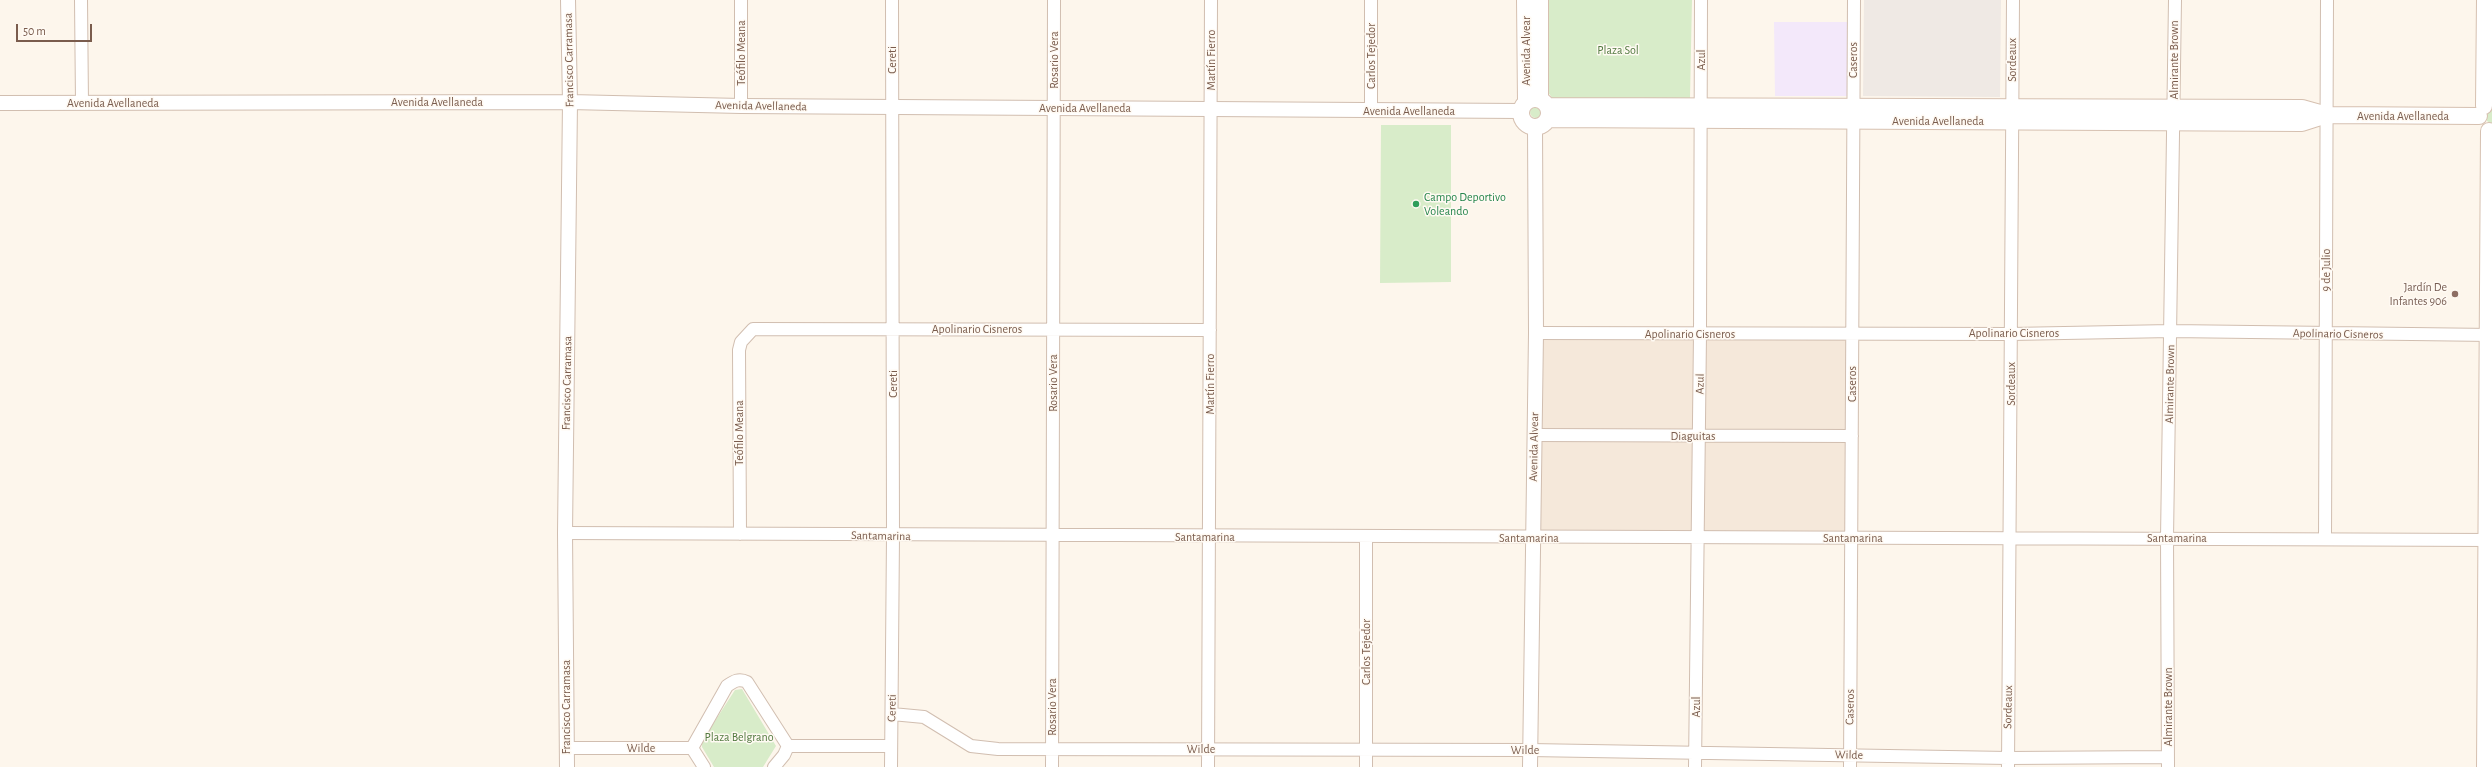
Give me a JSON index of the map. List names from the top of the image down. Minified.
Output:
{"streets":{"main road":["Avenida Alvear","Avenida Avellaneda"],"street":["Teófilo Meana","Carlos Tejedor","Francisco Carramasa","Cereti","Rosario Vera","Martín Fierro","Azul","Caseros","Sordeaux","Almirante Brown","9 de Julio","Apolinario Cisneros","Diaguitas","Santamarina","Wilde"]},"crossings":[["Avenida Alvear","Avenida Avellaneda"],["Avenida Alvear","Apolinario Cisneros"],["Avenida Alvear","Diaguitas"],["Avenida Alvear","Santamarina"],["Avenida Alvear","Wilde"],["Teófilo Meana","Avenida Avellaneda"],["Teófilo Meana","Apolinario Cisneros"],["Teófilo Meana","Santamarina"],["Carlos Tejedor","Avenida Avellaneda"],["Carlos Tejedor","Santamarina"],["Carlos Tejedor","Wilde"],["Francisco Carramasa","Avenida Avellaneda"],["Francisco Carramasa","Santamarina"],["Francisco Carramasa","Wilde"],["Cereti","Avenida Avellaneda"],["Cereti","Apolinario Cisneros"],["Cereti","Santamarina"],["Cereti","Wilde"],["Rosario Vera","Avenida Avellaneda"],["Rosario Vera","Apolinario Cisneros"],["Rosario Vera","Santamarina"],["Rosario Vera","Wilde"],["Martín Fierro","Avenida Avellaneda"],["Martín Fierro","Apolinario Cisneros"],["Martín Fierro","Santamarina"],["Martín Fierro","Wilde"],["Azul","Avenida Avellaneda"],["Azul","Apolinario Cisneros"],["Azul","Diaguitas"],["Azul","Santamarina"],["Azul","Wilde"],["Caseros","Avenida Avellaneda"],["Caseros","Apolinario Cisneros"],["Caseros","Diaguitas"],["Caseros","Santamarina"],["Caseros","Wilde"],["Sordeaux","Avenida Avellaneda"],["Sordeaux","Apolinario Cisneros"],["Sordeaux","Santamarina"],["Sordeaux","Wilde"],["Almirante Brown","Avenida Avellaneda"],["Almirante Brown","Apolinario Cisneros"],["Almirante Brown","Santamarina"],["Almirante Brown","Wilde"],["Avenida Avellaneda","9 de Julio"],["9 de Julio","Apolinario Cisneros"],["9 de Julio","Santamarina"]],"parks":["Plaza Sol","Plaza Belgrano"],"places":["Campo Deportivo Voleando","Jardín De Infantes 906"],"scale_bar":"50 m"}
